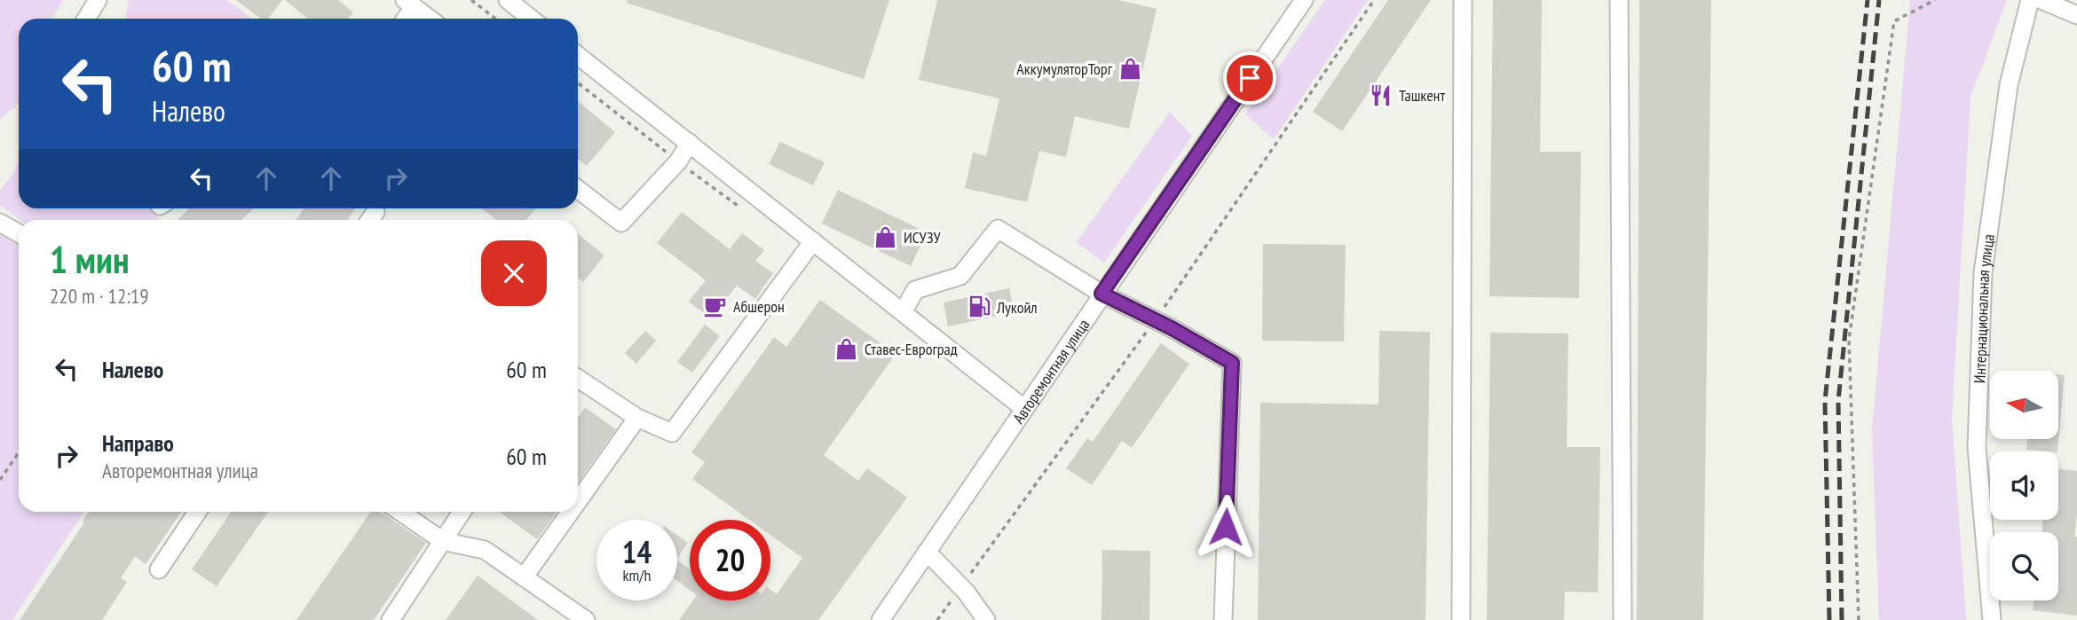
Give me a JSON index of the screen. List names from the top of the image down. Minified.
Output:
{"streets":{"street":["Интернациональная улица","Авторемонтная улица"]},"places":{"shop":["АккумуляторТорг","ИСУЗУ","Ставес-Евроград"],"restaurant":["Ташкент"],"cafe":["Абшерон"],"fuel station":["Лукойл"]},"north":"left","page":{"turn":["60 m","Налево"],"heading":["1 мин","220 m · 12:19"],"list":[{"name":"Налево","value":"60 m"},{"name":"Направо","note":"Авторемонтная улица","value":"60 m"}],"speed":"14 km/h","limit":"20"}}
